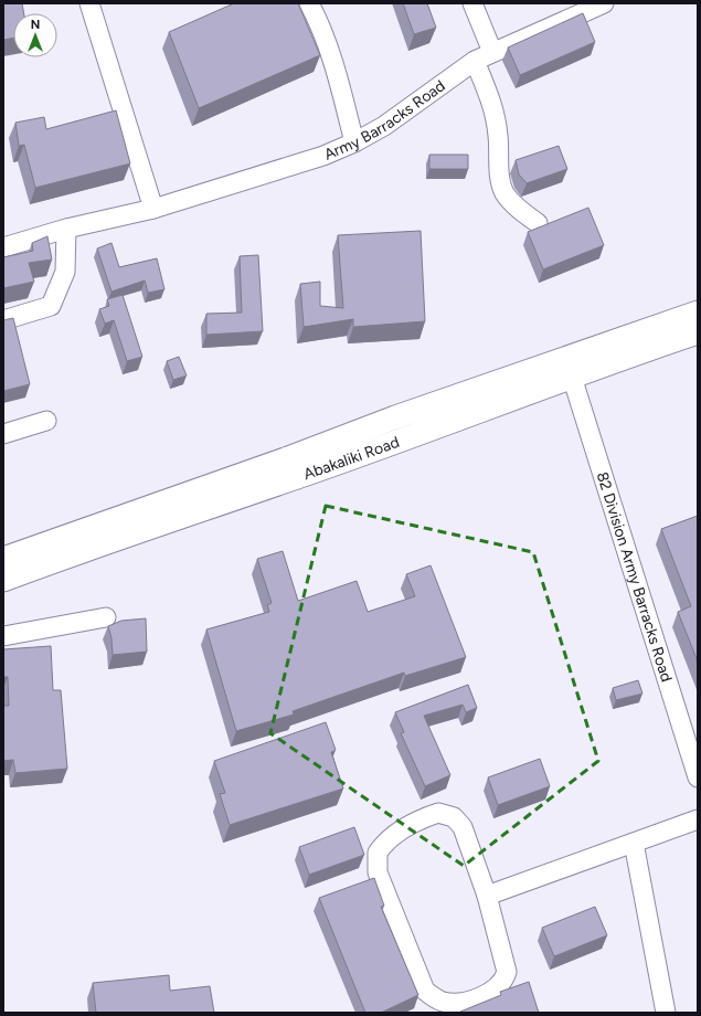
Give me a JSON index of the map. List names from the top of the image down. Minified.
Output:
{"streets":{"main road":["Abakaliki Road"],"street":["Army Barracks Road","82 Division Army Barracks Road"]},"crossings":[["Abakaliki Road","82 Division Army Barracks Road"]],"north":"top"}
